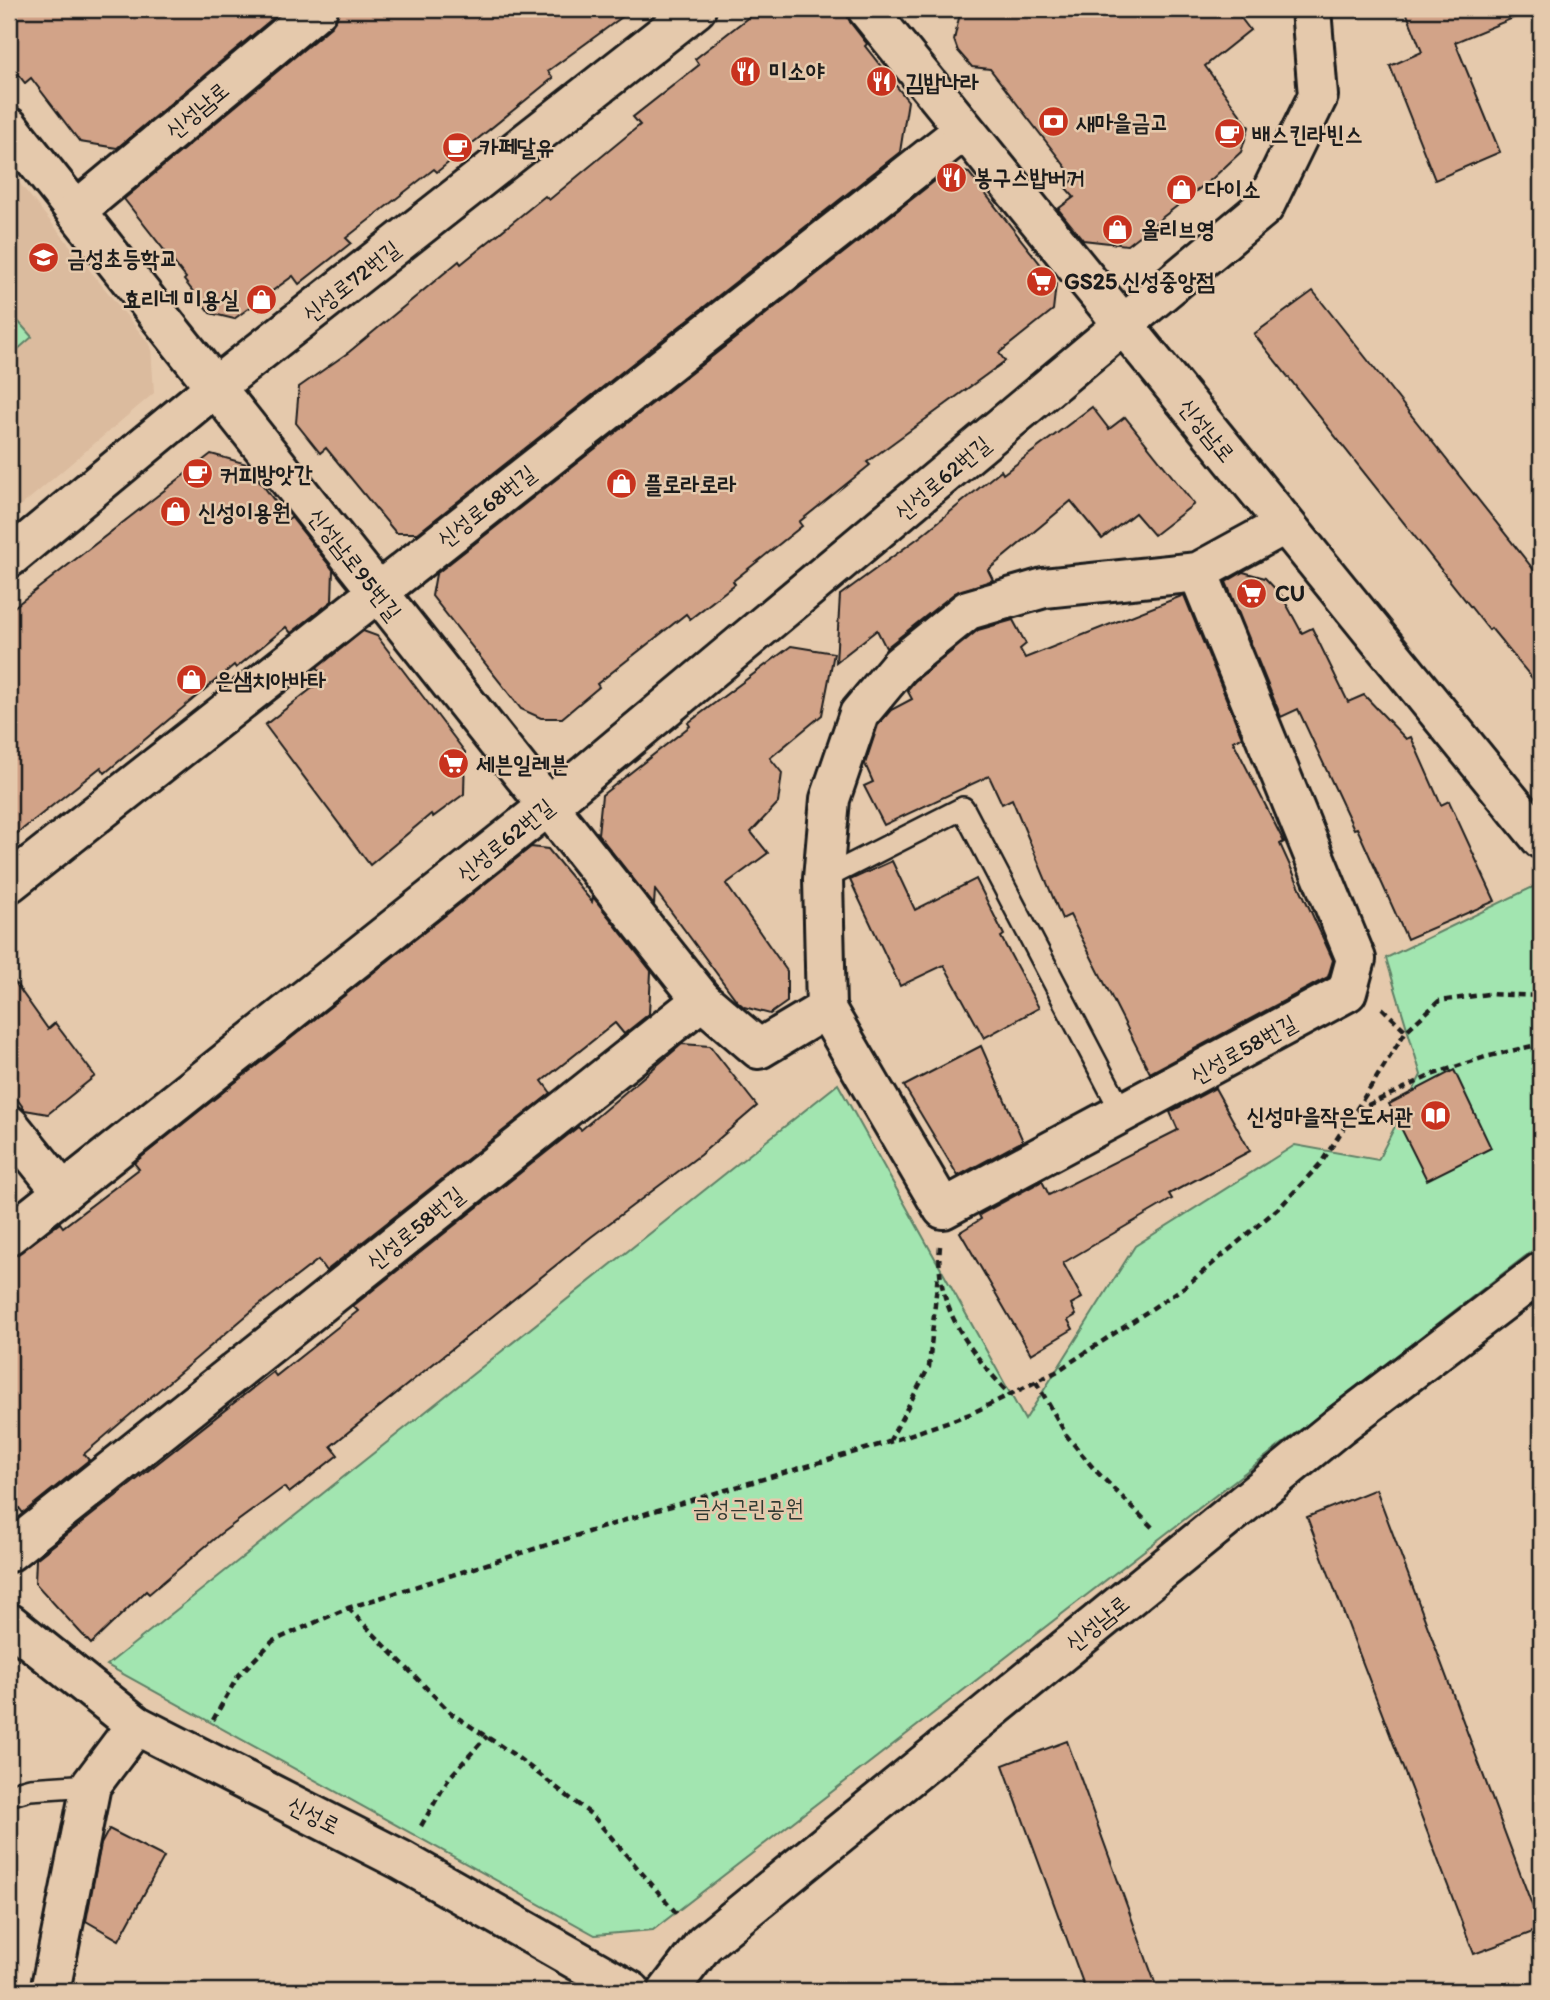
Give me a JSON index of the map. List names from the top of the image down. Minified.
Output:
{"streets":{"street":["신성남로","신성로72번길","신성로62번길","신성로68번길","신성남로95번길","신성로58번길","신성로"]},"crossings":[["신성남로","신성로62번길"],["신성남로","신성로68번길"],["신성남로","신성남로95번길"],["신성로72번길","신성남로95번길"],["신성로62번길","신성남로95번길"],["신성로68번길","신성남로95번길"],["신성남로95번길","신성로58번길"]],"parks":["금성근린공원"],"places":{"restaurant":["미소야","김밥나라","봉구스밥버거"],"bank":["새마을금고"],"cafe":["배스킨라빈스","카페달유","커피방앗간"],"shop":["다이소","올리브영","효리네 미용실","플로라로라","신성이용원","은샘치아바타"],"school or university":["금성초등학교"],"supermarket":["GS25 신성중앙점","CU","세븐일레븐"],"library":["신성마을작은도서관"]}}
